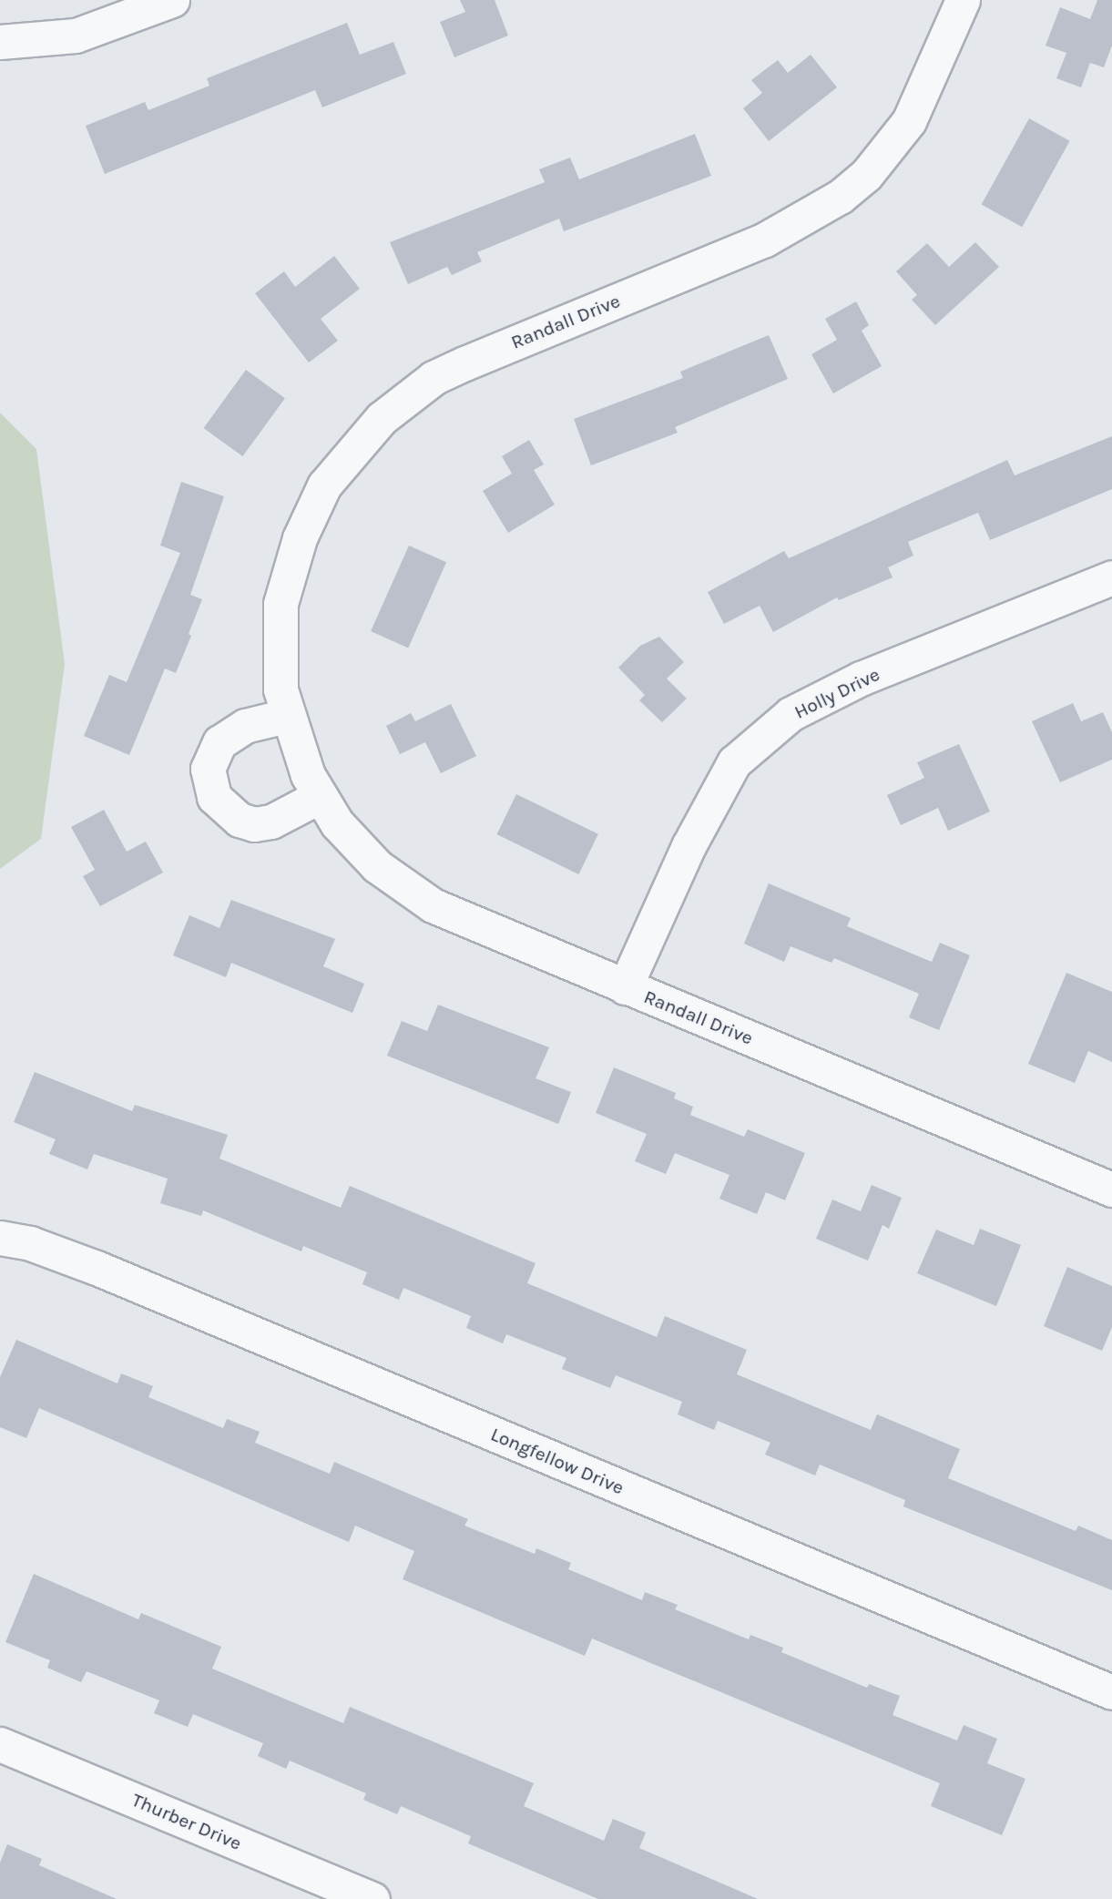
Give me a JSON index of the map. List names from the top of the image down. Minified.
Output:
{"streets":{"street":["Randall Drive","Holly Drive","Longfellow Drive","Thurber Drive"]},"crossings":[["Randall Drive","Holly Drive"]]}
